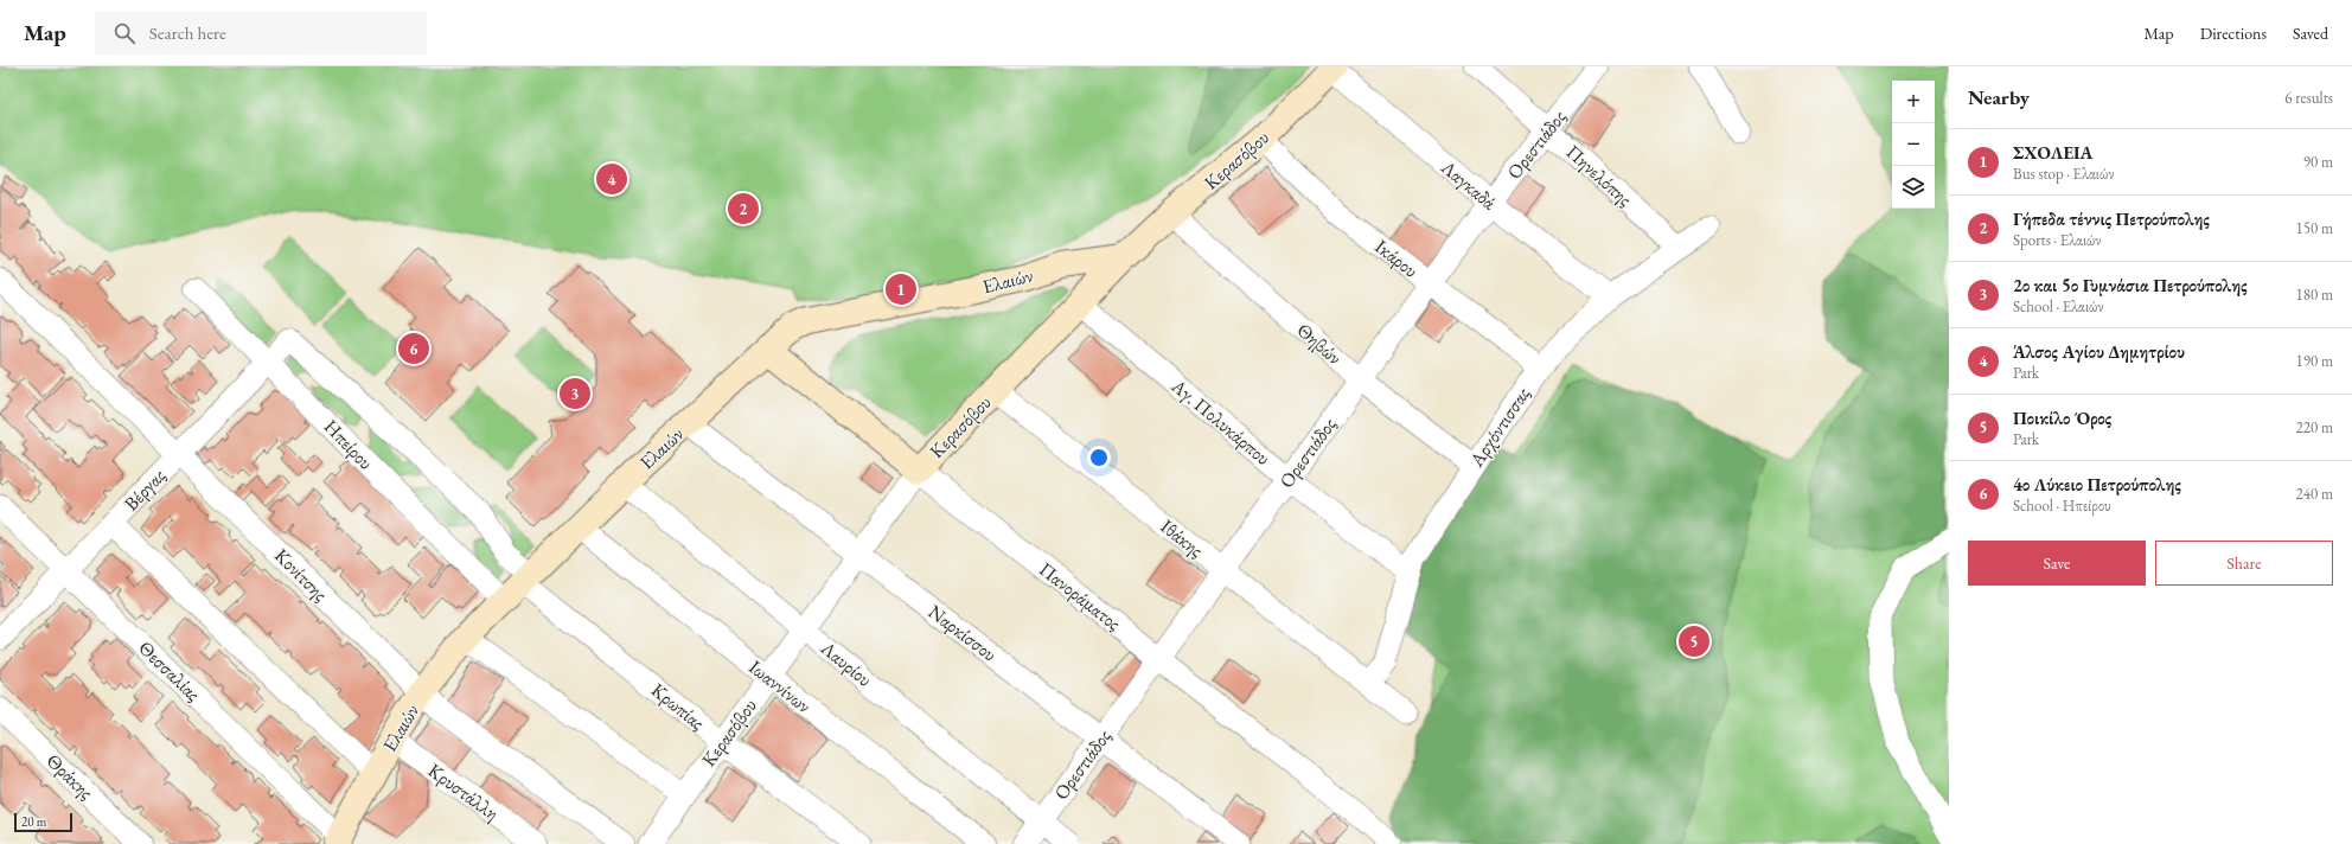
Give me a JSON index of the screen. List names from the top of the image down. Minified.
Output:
{"streets":{"street":["Ορεστιάδος","Κερασόβου","Πηνελόπης","Λαγκαδά","Ικάρου","Ελαιών","Θηβών","Αγ. Πολυκάρπου","Αρχόντισσας","Ηπείρου","Βέργας","Ιθάκης","Κονίτσης","Πανοράματος","Ναρκίσσου","Λαυρίου","Θεσσαλίας","Ιωαννίνων","Κρωπίας","Θράκης","Κρυστάλλη"]},"crossings":[["Ορεστιάδος","Πηνελόπης"],["Ορεστιάδος","Λαγκαδά"],["Ορεστιάδος","Ικάρου"],["Ορεστιάδος","Θηβών"],["Ορεστιάδος","Αγ. Πολυκάρπου"],["Ορεστιάδος","Ιθάκης"],["Ορεστιάδος","Πανοράματος"],["Ορεστιάδος","Ναρκίσσου"],["Ορεστιάδος","Λαυρίου"],["Κερασόβου","Λαγκαδά"],["Κερασόβου","Ικάρου"],["Κερασόβου","Ελαιών"],["Κερασόβου","Θηβών"],["Κερασόβου","Αγ. Πολυκάρπου"],["Κερασόβου","Ιθάκης"],["Κερασόβου","Πανοράματος"],["Κερασόβου","Ναρκίσσου"],["Κερασόβου","Λαυρίου"],["Κερασόβου","Ιωαννίνων"],["Κερασόβου","Κρωπίας"],["Πηνελόπης","Αρχόντισσας"],["Λαγκαδά","Αρχόντισσας"],["Ικάρου","Αρχόντισσας"],["Ελαιών","Ηπείρου"],["Ελαιών","Κονίτσης"],["Ελαιών","Πανοράματος"],["Ελαιών","Ναρκίσσου"],["Ελαιών","Λαυρίου"],["Ελαιών","Θεσσαλίας"],["Ελαιών","Ιωαννίνων"],["Ελαιών","Κρωπίας"],["Ελαιών","Κρυστάλλη"],["Θηβών","Αρχόντισσας"],["Αγ. Πολυκάρπου","Αρχόντισσας"],["Αρχόντισσας","Ιθάκης"],["Ηπείρου","Βέργας"],["Ηπείρου","Κρωπίας"],["Βέργας","Κονίτσης"],["Βέργας","Θεσσαλίας"]],"scale_bar":"20 m","page":{"header":"Map","search":"Search here","nav":["Map","Directions","Saved"],"heading":["Nearby","6 results"],"map_buttons":["+","−"],"list":[{"mark":"1","name":"ΣΧΟΛΕΙΑ","note":"Bus stop · Ελαιών","value":"90 m"},{"mark":"2","name":"Γήπεδα τέννις Πετρούπολης","note":"Sports · Ελαιών","value":"150 m"},{"mark":"3","name":"2ο και 5ο Γυμνάσια Πετρούπολης","note":"School · Ελαιών","value":"180 m"},{"mark":"4","name":"Άλσος Αγίου Δημητρίου","note":"Park","value":"190 m"},{"mark":"5","name":"Ποικίλο Όρος","note":"Park","value":"220 m"},{"mark":"6","name":"4ο Λύκειο Πετρούπολης","note":"School · Ηπείρου","value":"240 m"}],"pins":["4","2","1","6","3","5"],"buttons":["Save","Share"],"scale":"20 m"}}
